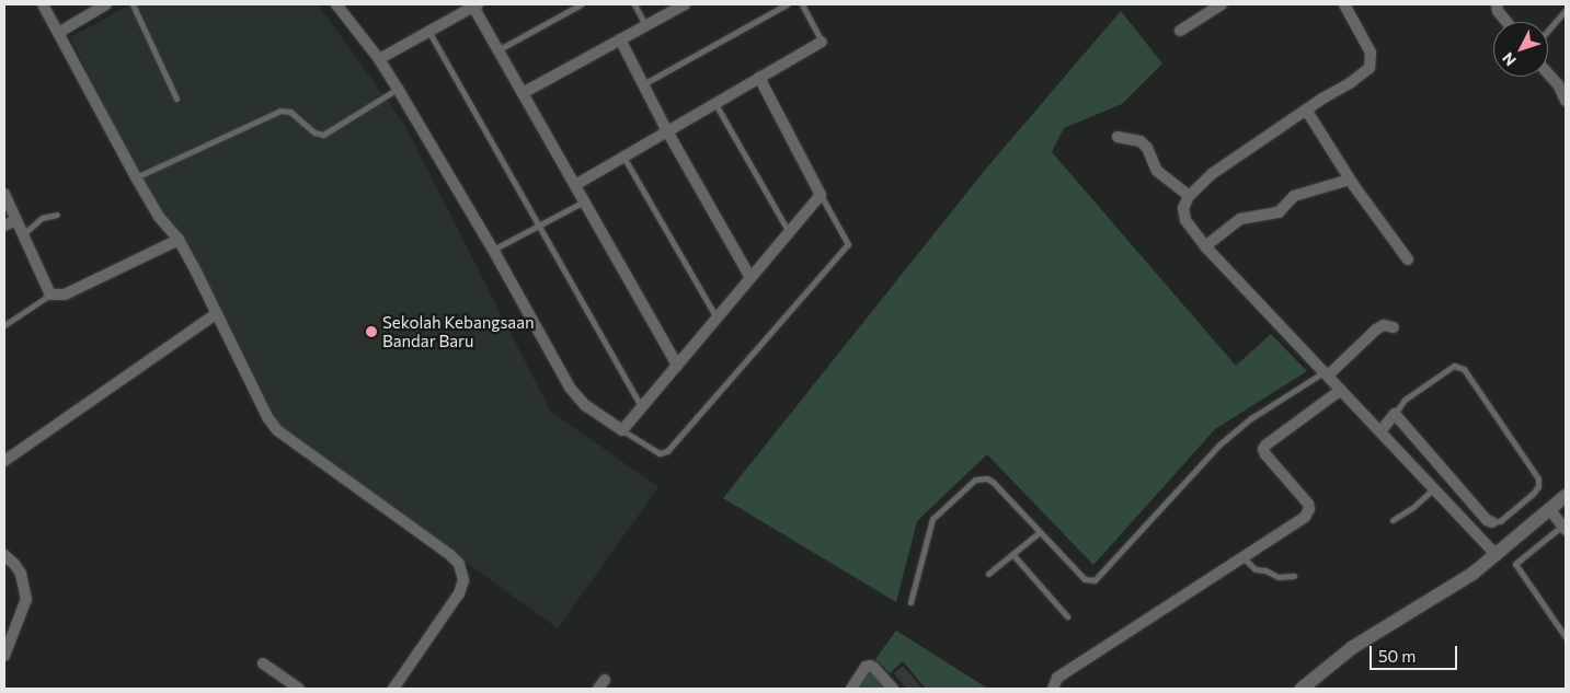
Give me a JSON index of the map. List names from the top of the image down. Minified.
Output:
{"places":["Sekolah Kebangsaan Bandar Baru"],"scale_bar":"50 m","north":"bottom left"}
